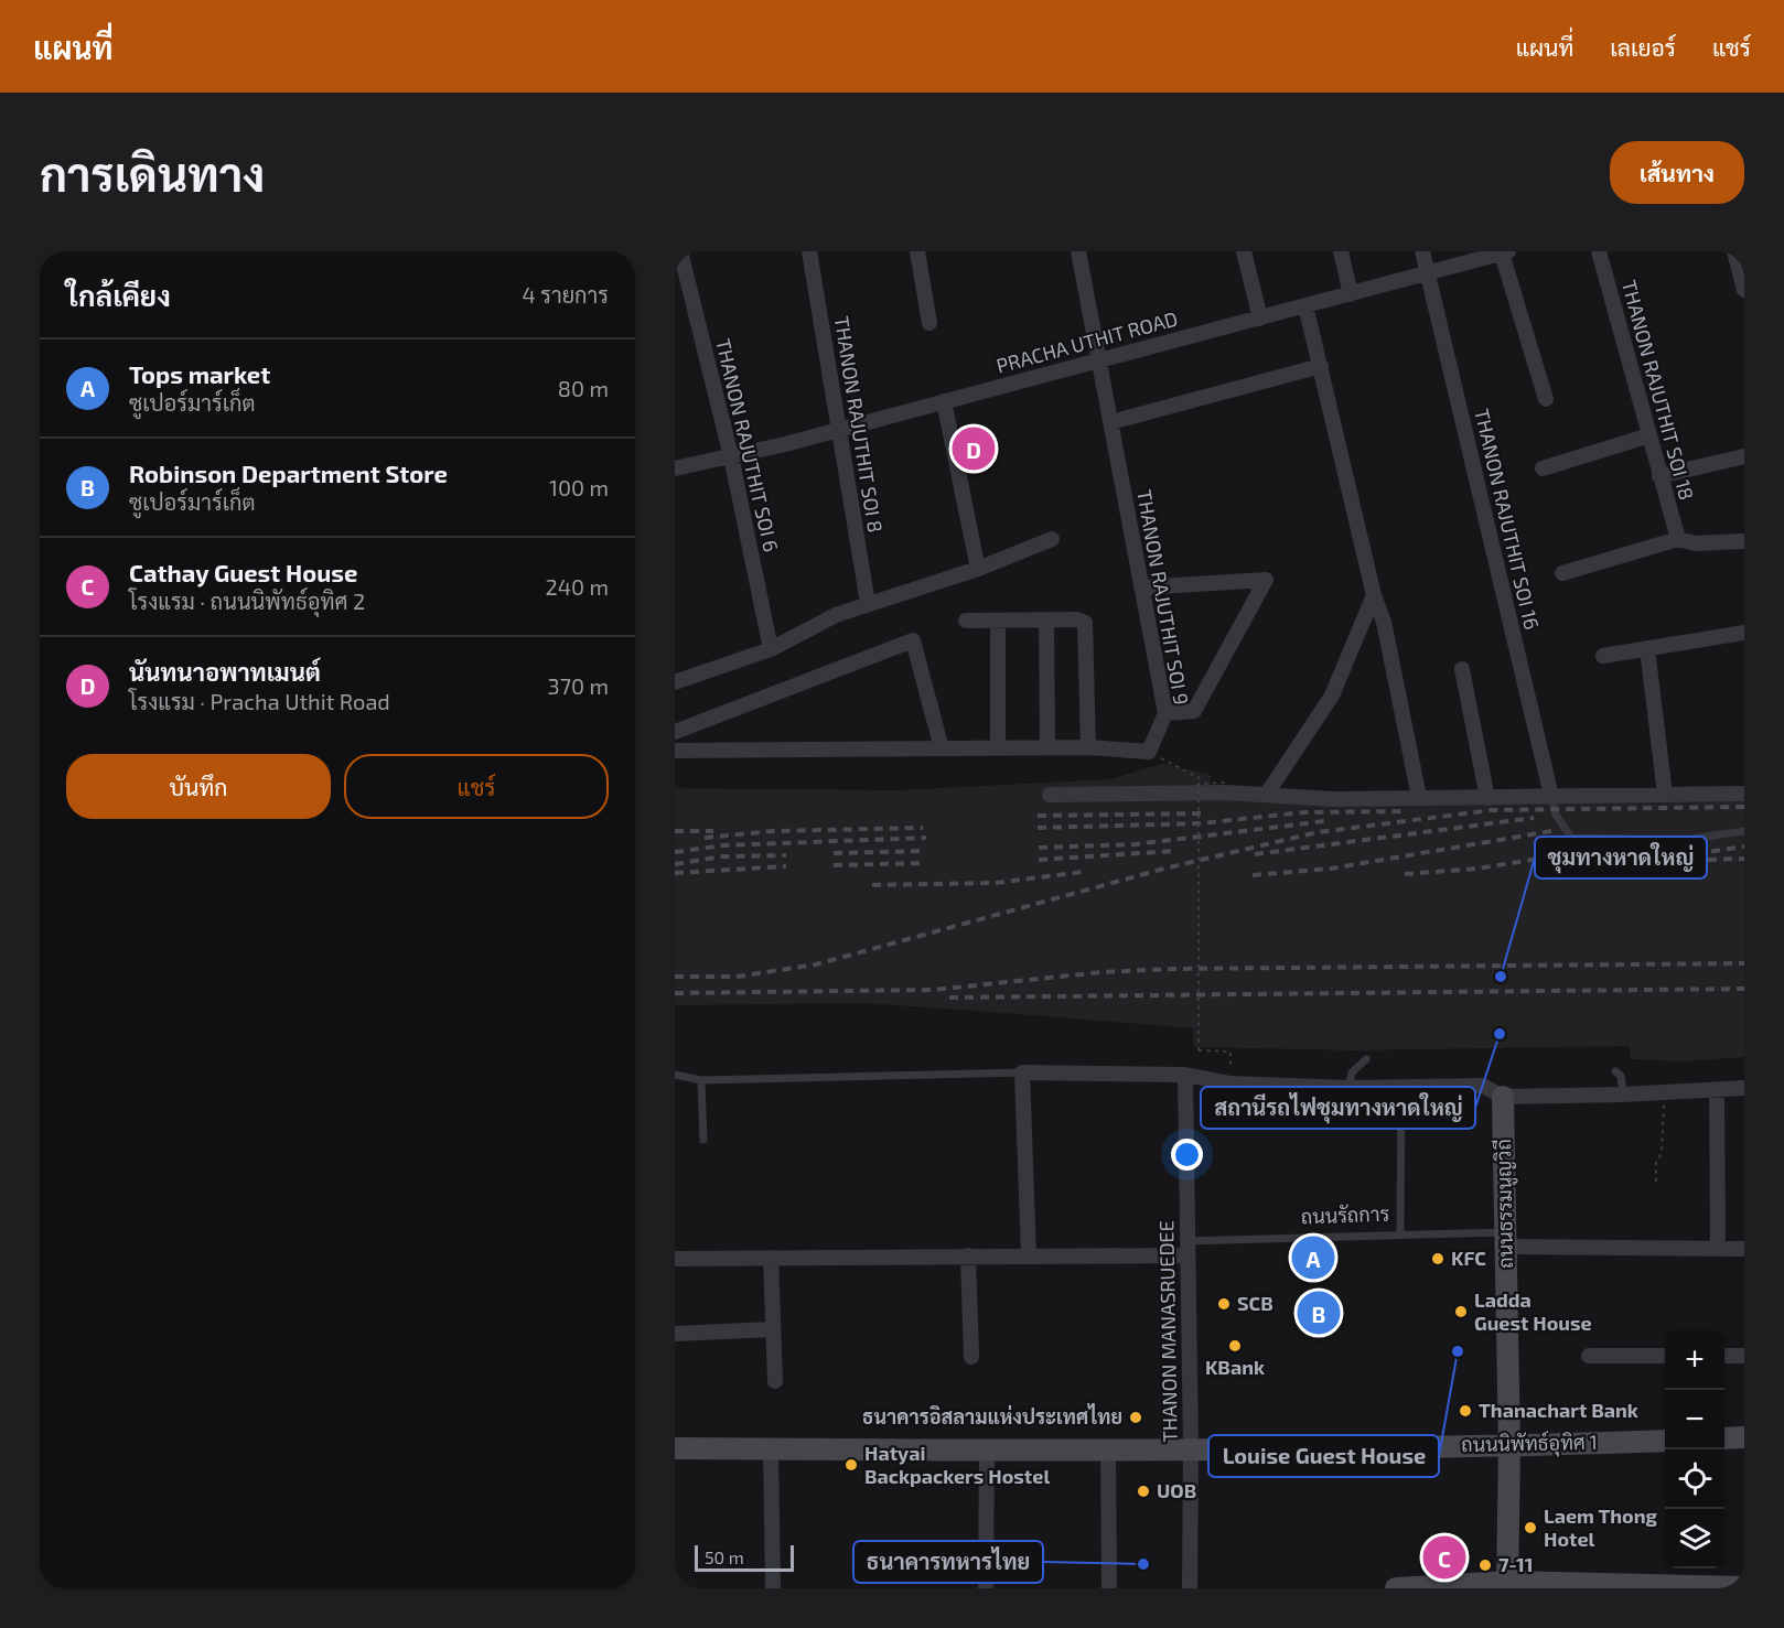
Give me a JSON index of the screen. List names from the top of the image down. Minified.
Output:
{"streets":{"street":["PRACHA UTHIT ROAD","THANON RAJUTHIT SOI 18","THANON RAJUTHIT SOI 8","THANON RAJUTHIT SOI 6","THANON RAJUTHIT SOI 16","THANON RAJUTHIT SOI 9","ถนนธรรมนูญวิถี","ถนนรัถการ","THANON MANASRUEDEE","ถนนนิพัทธ์อุทิศ 1"]},"crossings":[["PRACHA UTHIT ROAD","THANON RAJUTHIT SOI 8"],["PRACHA UTHIT ROAD","THANON RAJUTHIT SOI 6"],["PRACHA UTHIT ROAD","THANON RAJUTHIT SOI 16"],["PRACHA UTHIT ROAD","THANON RAJUTHIT SOI 9"],["ถนนธรรมนูญวิถี","ถนนรัถการ"],["ถนนธรรมนูญวิถี","ถนนนิพัทธ์อุทิศ 1"],["ถนนรัถการ","THANON MANASRUEDEE"],["THANON MANASRUEDEE","ถนนนิพัทธ์อุทิศ 1"]],"places":["ชุมทางหาดใหญ่","สถานีรถไฟชุมทางหาดใหญ่","KFC","SCB","Ladda Guest House","KBank","Louise Guest House","Thanachart Bank","ธนาคารอิสลามแห่งประเทศไทย","Hatyai Backpackers Hostel","UOB","Laem Thong Hotel","ธนาคารทหารไทย","7-11"],"scale_bar":"50 m","page":{"header":"แผนที่","nav":["แผนที่","เลเยอร์","แชร์"],"buttons":["เส้นทาง",["บันทึก","แชร์"]],"title":"การเดินทาง","heading":["ใกล้เคียง","4 รายการ"],"list":[{"mark":"A","name":"Tops market","note":"ซูเปอร์มาร์เก็ต","value":"80 m"},{"mark":"B","name":"Robinson Department Store","note":"ซูเปอร์มาร์เก็ต","value":"100 m"},{"mark":"C","name":"Cathay Guest House","note":"โรงแรม · ถนนนิพัทธ์อุทิศ 2","value":"240 m"},{"mark":"D","name":"นันทนาอพาทเมนต์","note":"โรงแรม · Pracha Uthit Road","value":"370 m"}],"pins":["D","A","B","C"],"map_buttons":["+","−"],"scale":"50 m"}}
